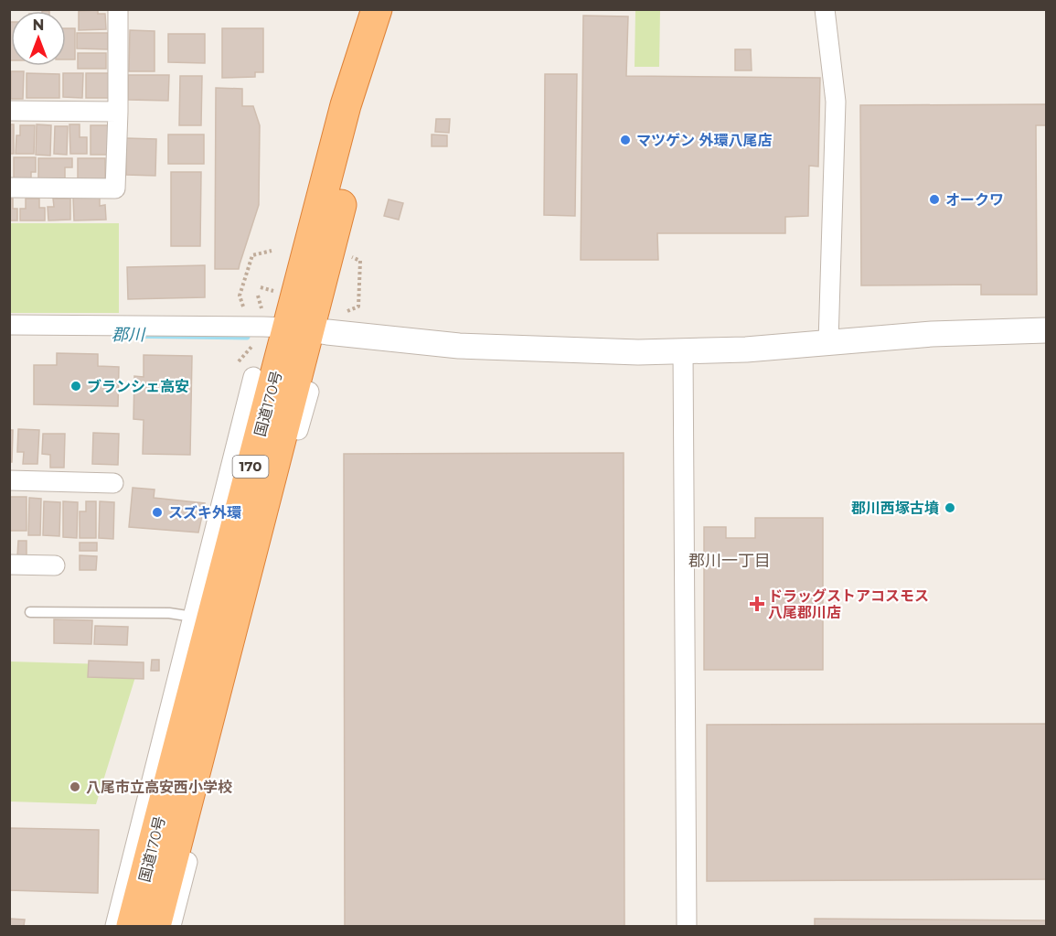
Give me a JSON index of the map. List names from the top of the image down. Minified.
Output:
{"streets":{"highway":["国道170号","170"]},"districts":["郡川一丁目"],"water":["郡川"],"places":{"other":["マツゲン 外環八尾店","オークワ","ブランシェ高安","郡川西塚古墳","スズキ外環","八尾市立高安西小学校"],"health":["ドラッグストアコスモス 八尾郡川店"]},"north":"top"}
